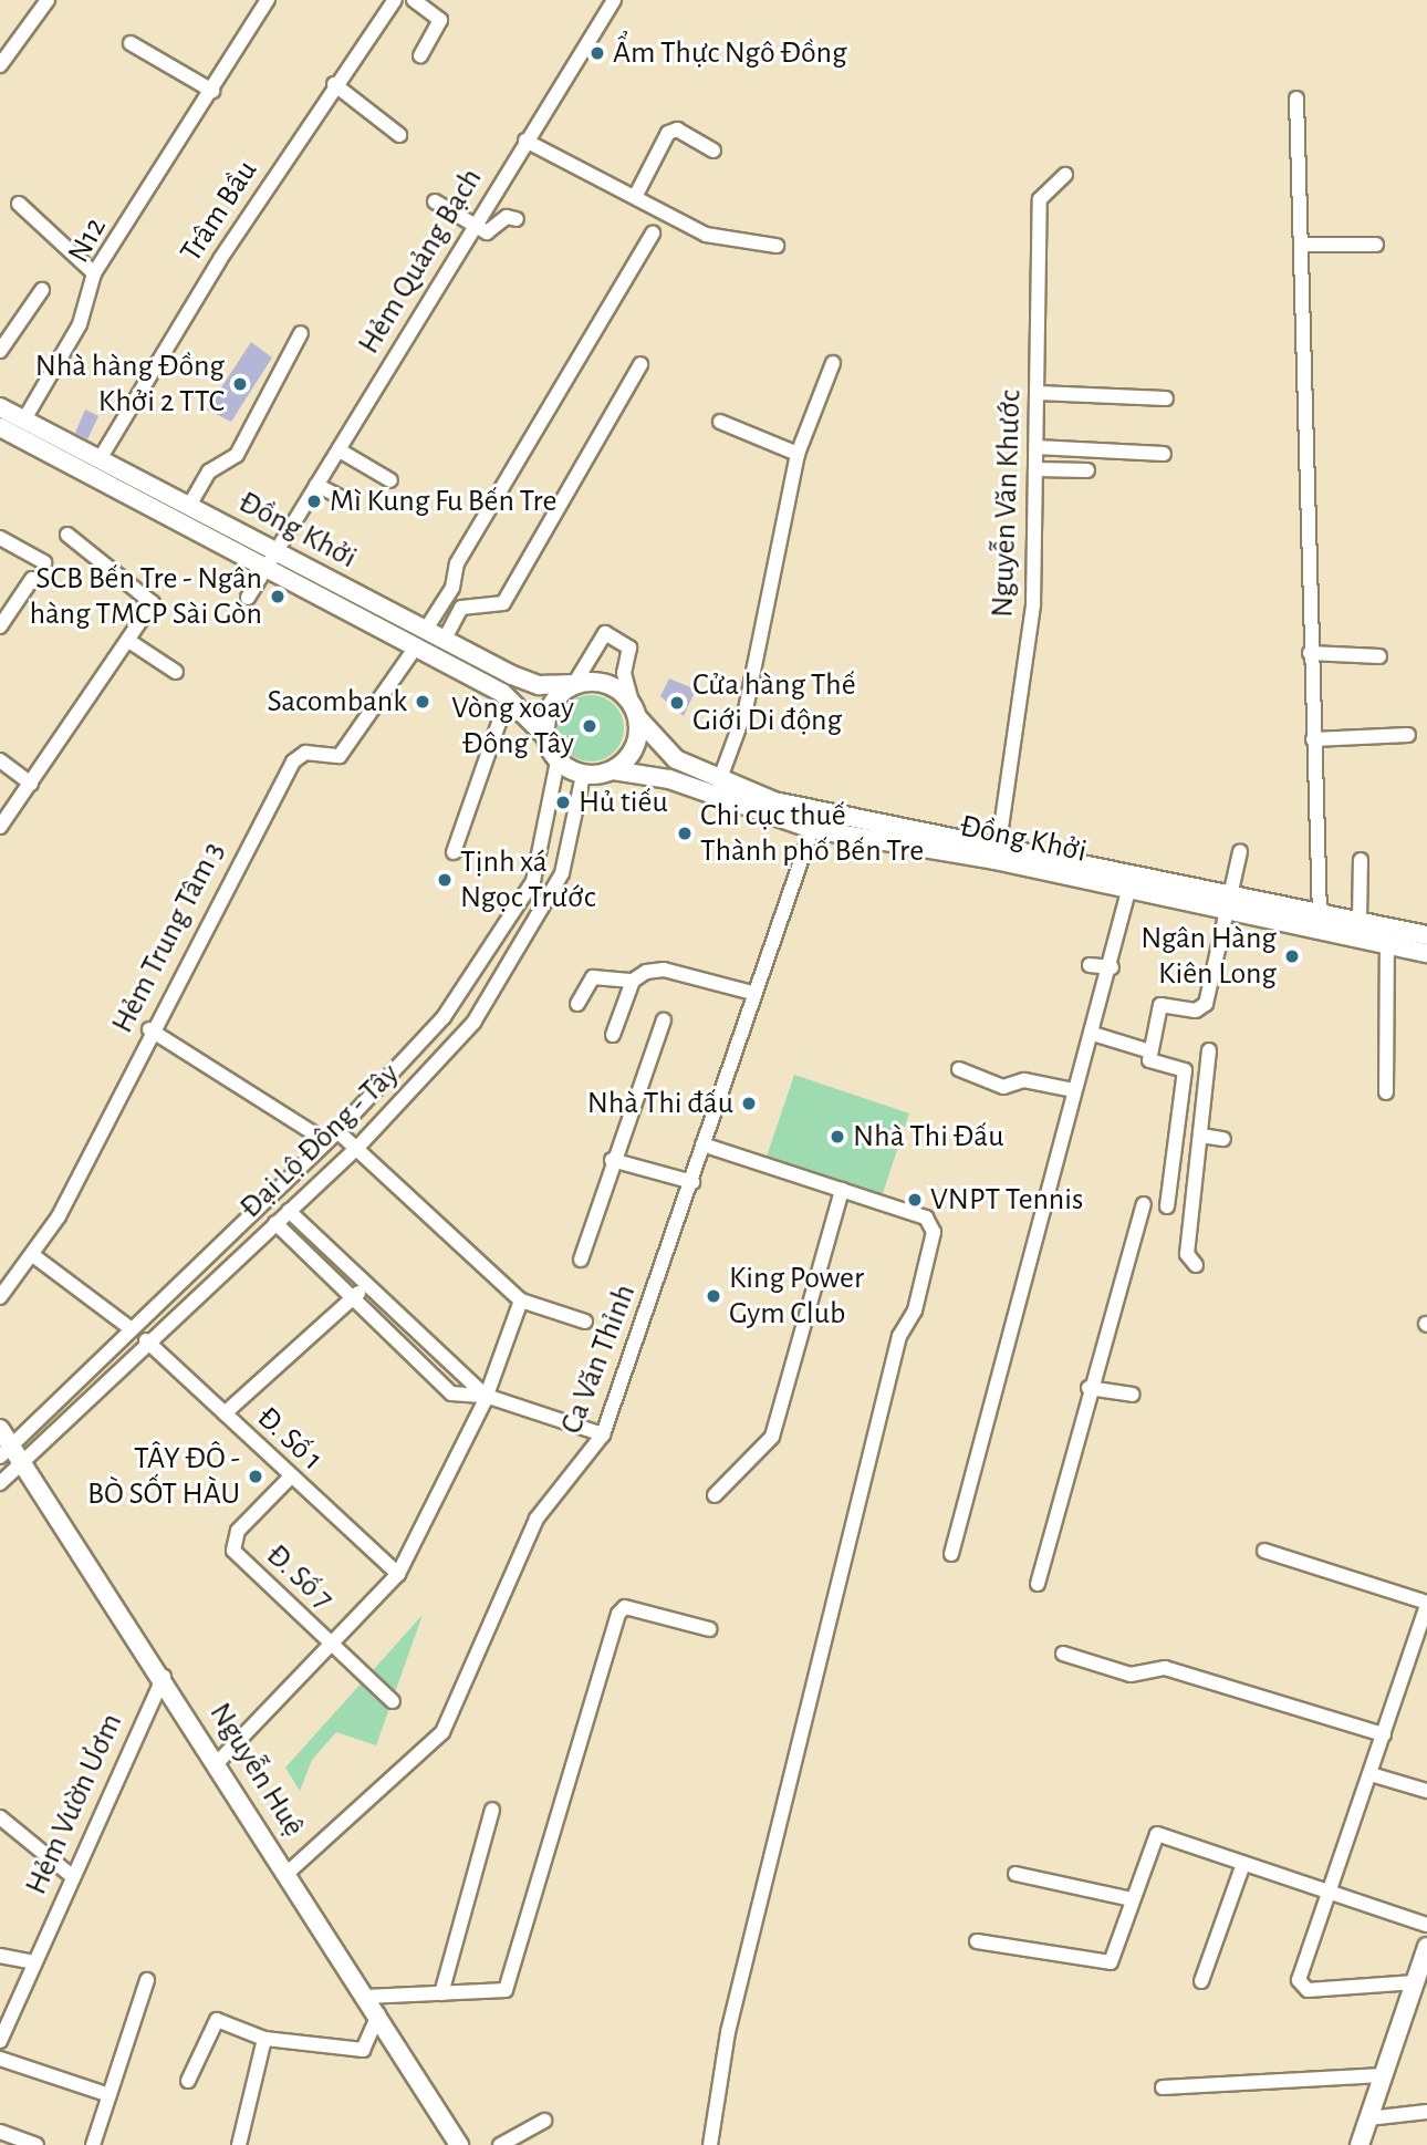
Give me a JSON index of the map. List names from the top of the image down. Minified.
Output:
{"streets":{"main road":["Đồng Khởi","Nguyễn Huệ"],"street":["Trâm Bầu","N12","Hẻm Quảng Bạch","Nguyễn Văn Khước","Hẻm Trung Tâm 3","Đại Lộ Đông - Tây","Ca Văn Thỉnh","Đ. Số 1","Đ. Số 7","Hẻm Vườn Ươm"]},"crossings":[["Trâm Bầu","Đồng Khởi"],["N12","Đồng Khởi"],["Hẻm Quảng Bạch","Đồng Khởi"],["Nguyễn Văn Khước","Đồng Khởi"],["Đồng Khởi","Hẻm Trung Tâm 3"],["Đồng Khởi","Đại Lộ Đông - Tây"],["Đồng Khởi","Ca Văn Thỉnh"],["Đại Lộ Đông - Tây","Đ. Số 1"],["Đại Lộ Đông - Tây","Nguyễn Huệ"],["Ca Văn Thỉnh","Nguyễn Huệ"],["Đ. Số 1","Đ. Số 7"],["Nguyễn Huệ","Hẻm Vườn Ươm"]],"places":["Ẩm Thực Ngô Đồng","Nhà hàng Đồng Khởi 2 TTC","Mì Kung Fu Bến Tre","SCB Bến Tre - Ngân hàng TMCP Sài Gòn","Sacombank","Cửa hàng Thế Giới Di động","Vòng xoay Đông Tây","Hủ tiếu","Chi cục thuế Thành phố Bến Tre","Tịnh xá Ngọc Trước","Ngân Hàng Kiên Long","Nhà Thi đấu","Nhà Thi Đấu","VNPT Tennis","King Power Gym Club","TÂY ĐÔ - BÒ SỐT HÀU"]}
